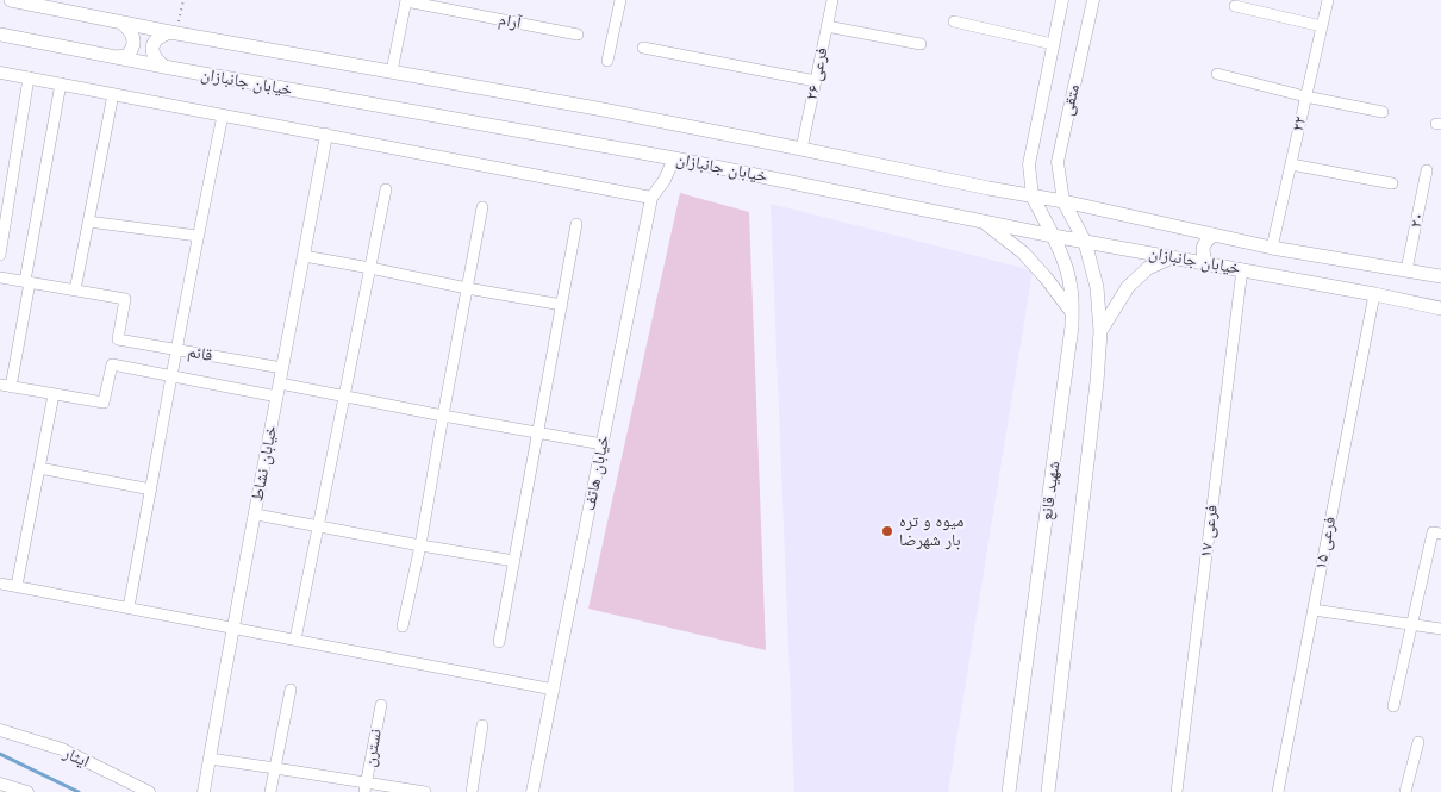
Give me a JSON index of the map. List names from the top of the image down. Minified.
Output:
{"streets":{"main road":["خیابان جانبازان","شهید قانع"],"street":["آرام","فرعی ۲۶","متقی","۲۲","۲۰","قائم","خیابان نشاط","خیابان هاتف","فرعی ۱۷","فرعی ۱۵","نسترن","ایثار"]},"crossings":[["فرعی ۲۶","خیابان جانبازان"],["خیابان جانبازان","متقی"],["خیابان جانبازان","۲۲"],["خیابان جانبازان","۲۰"],["خیابان جانبازان","خیابان هاتف"],["خیابان جانبازان","شهید قانع"],["خیابان جانبازان","فرعی ۱۷"],["خیابان جانبازان","فرعی ۱۵"],["متقی","شهید قانع"],["قائم","خیابان نشاط"]],"places":["میوه و تره بار شهرضا"]}
